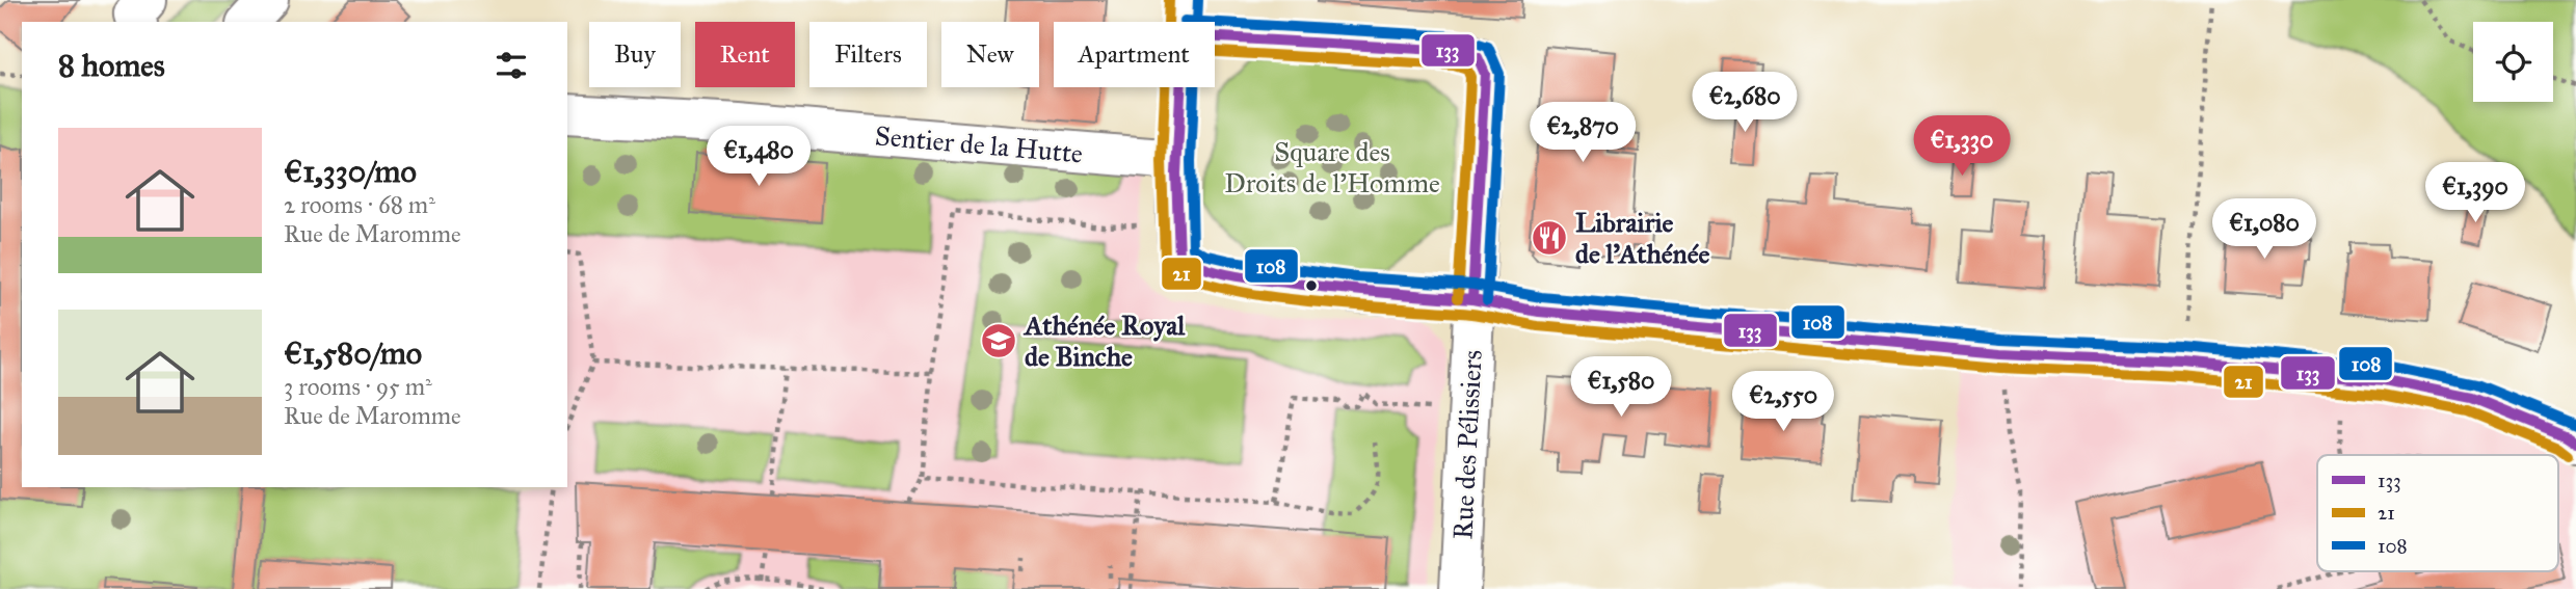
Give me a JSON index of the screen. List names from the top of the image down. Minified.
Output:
{"streets":{"street":["Sentier de la Hutte","Rue des Pélissiers"]},"parks":["Square des Droits de l'Homme"],"places":{"restaurant":["Librairie de l'Athénée"],"school or university":["Athénée Royal de Binche"]},"lines":["transit line 21","transit line 108","transit line 133"],"legend":["133","21","108"],"page":{"chip":["Buy","Rent","Filters","New","Apartment"],"heading":"8 homes","price":["€2,680","€2,870","€1,330","€1,480","€1,390","€1,080","€1,580","€2,550"],"list":[{"name":"€1,330/mo","note":"2 rooms · 68 m² · Rue de Maromme"},{"name":"€1,580/mo","note":"3 rooms · 95 m² · Rue de Maromme"}]}}
